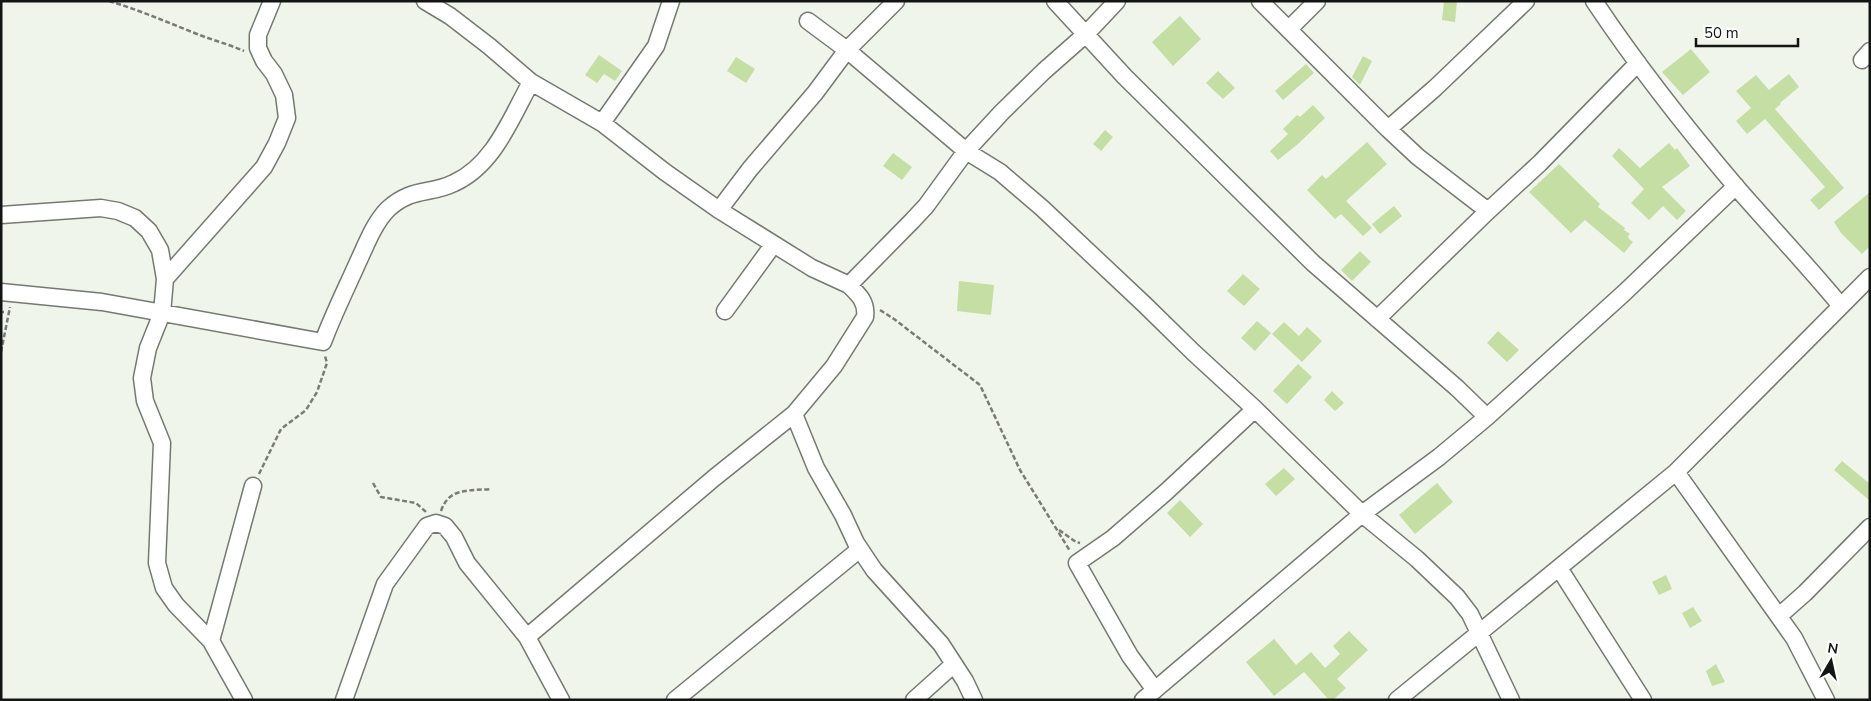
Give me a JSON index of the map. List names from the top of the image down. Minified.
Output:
{"scale_bar":"50 m","north":"top"}
